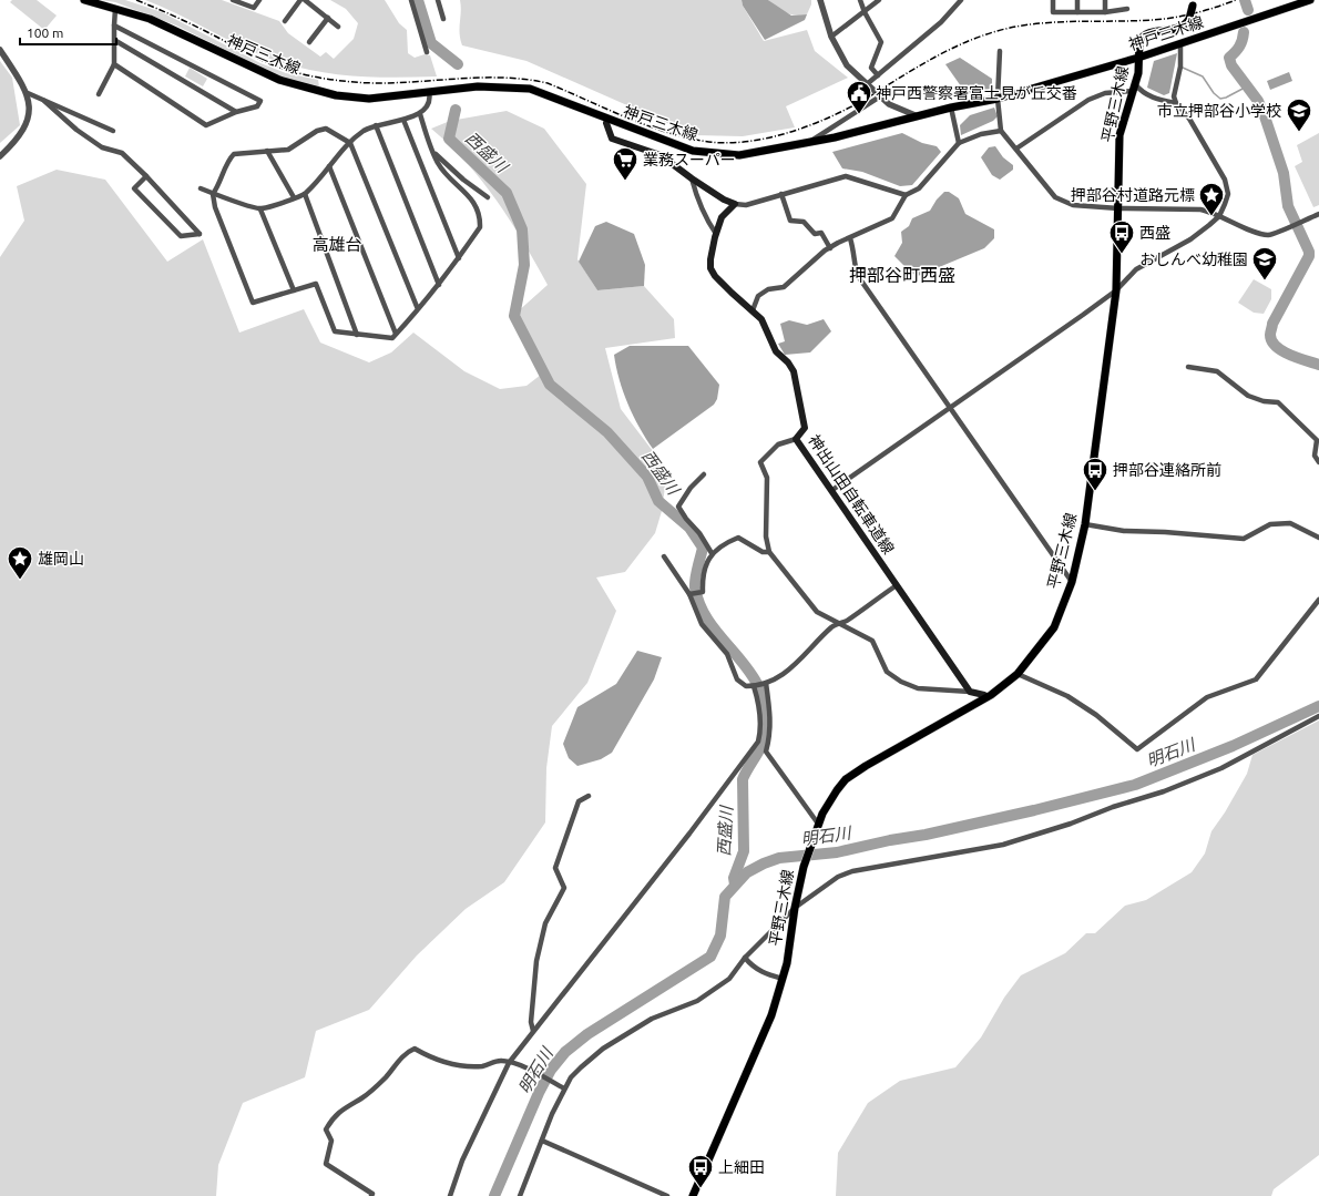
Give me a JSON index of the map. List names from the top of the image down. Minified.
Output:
{"streets":{"main road":["神戸三木線","平野三木線","神出山田自転車道線"]},"crossings":[["神戸三木線","平野三木線"]],"districts":["高雄台","押部谷町西盛"],"water":["西盛川","明石川"],"places":{"public building":["神戸西警察署富士見が丘交番"],"school or university":["市立押部谷小学校","おしんべ幼稚園"],"supermarket":["業務スーパー"],"place":["押部谷村道路元標","雄岡山"],"bus stop":["西盛","押部谷連絡所前","上細田"]},"scale_bar":"100 m"}
